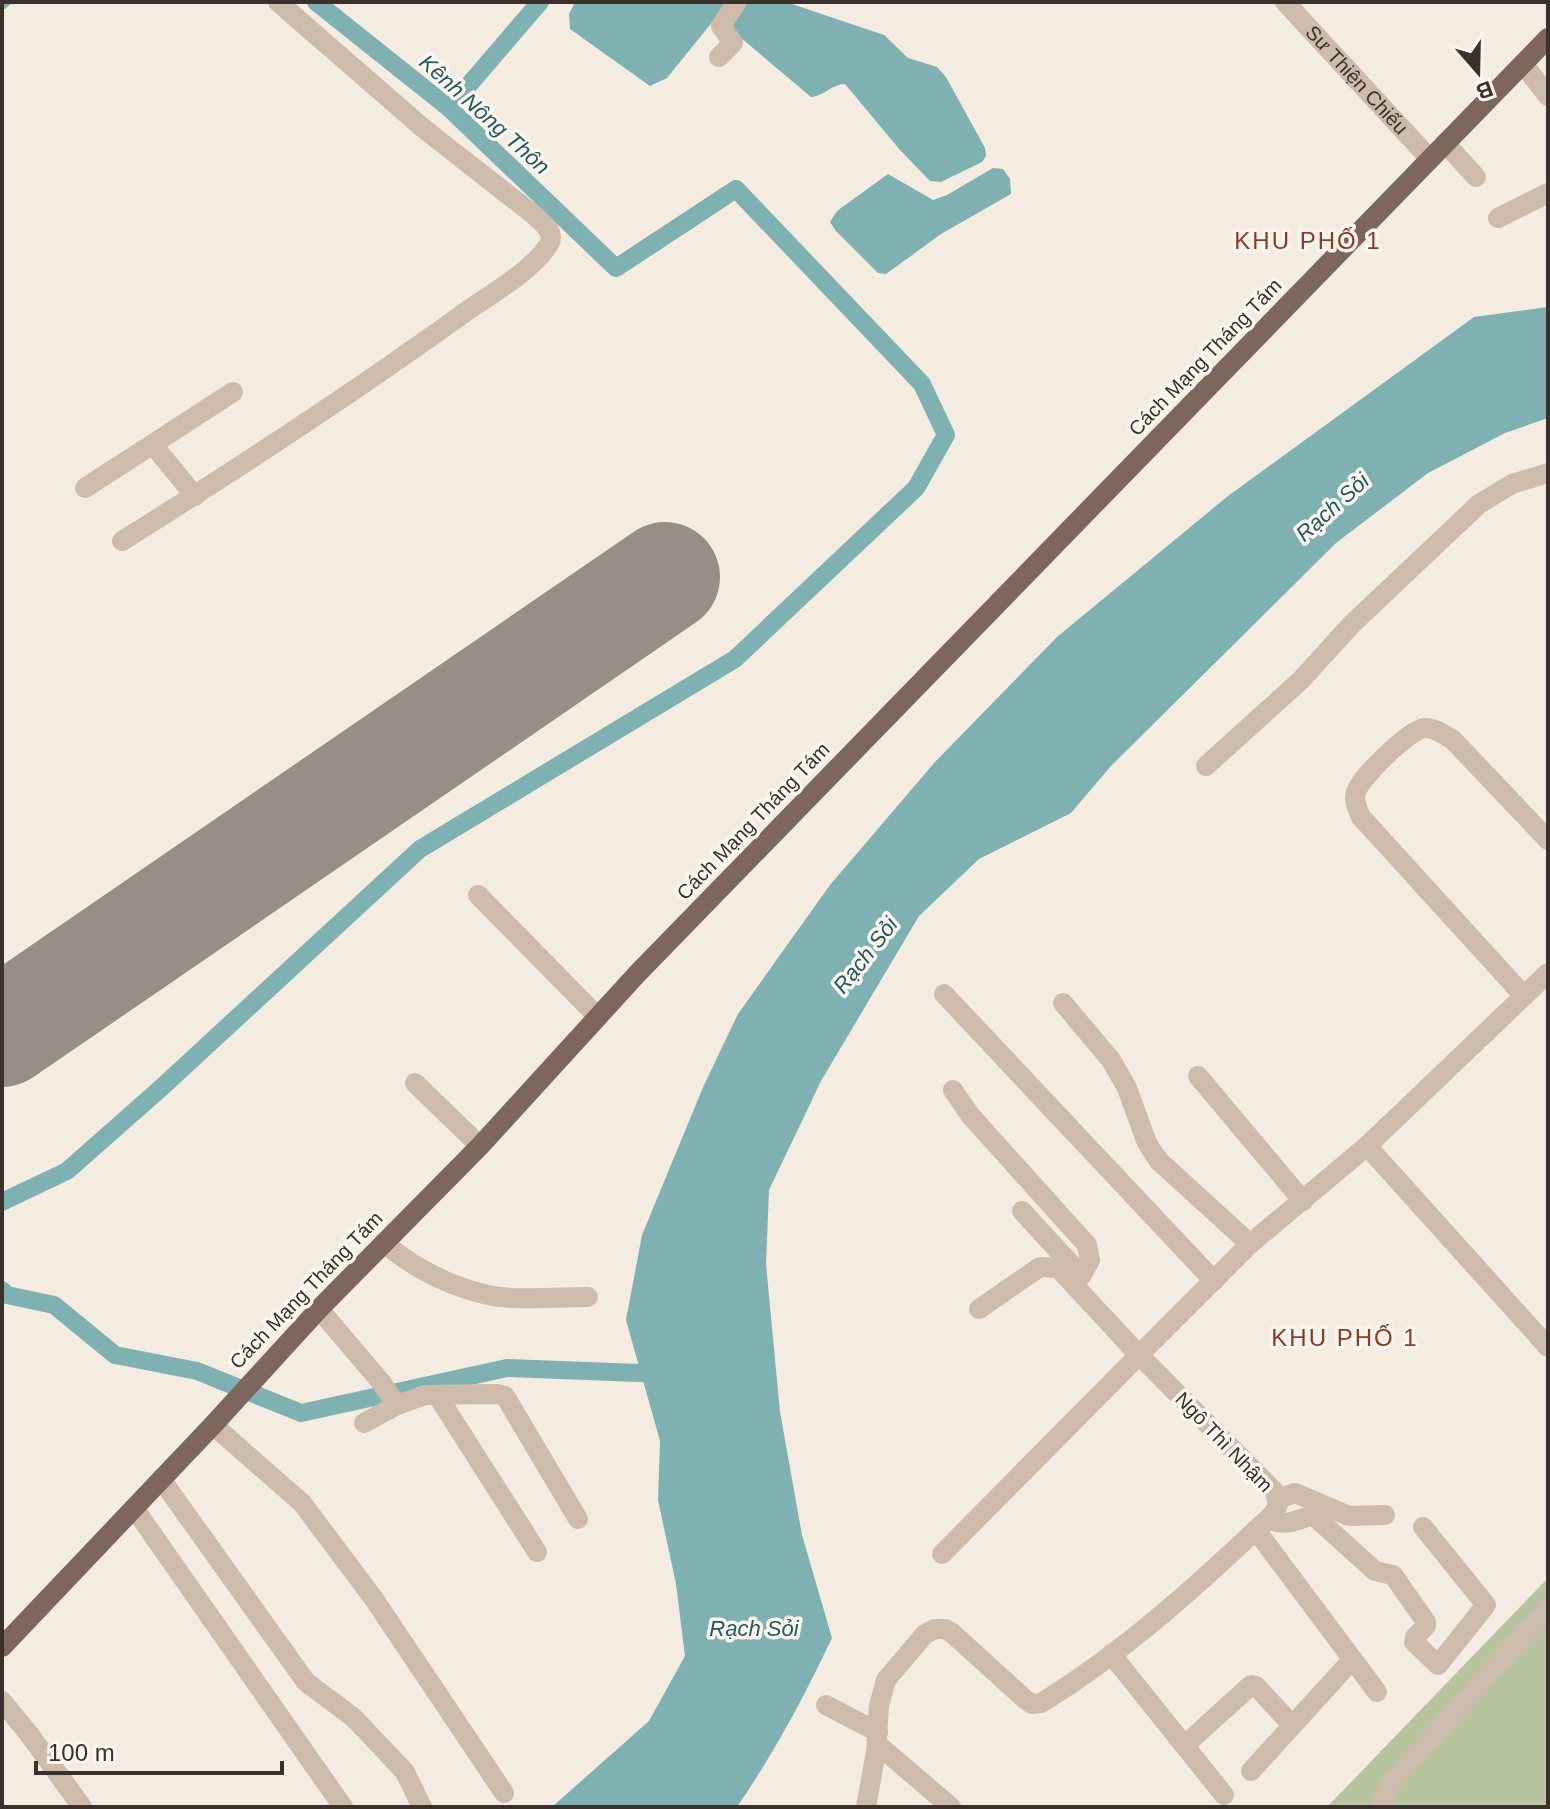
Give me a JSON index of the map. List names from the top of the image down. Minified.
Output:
{"streets":{"main road":["Cách Mạng Tháng Tám"],"street":["Sư Thiện Chiếu","Ngô Thì Nhậm"]},"crossings":[["Sư Thiện Chiếu","Cách Mạng Tháng Tám"]],"districts":["KHU PHỐ 1","KHU PHỐ 1"],"water":["Kênh Nông Thôn","Rạch Sỏi"],"scale_bar":"100 m","north":"bottom"}
